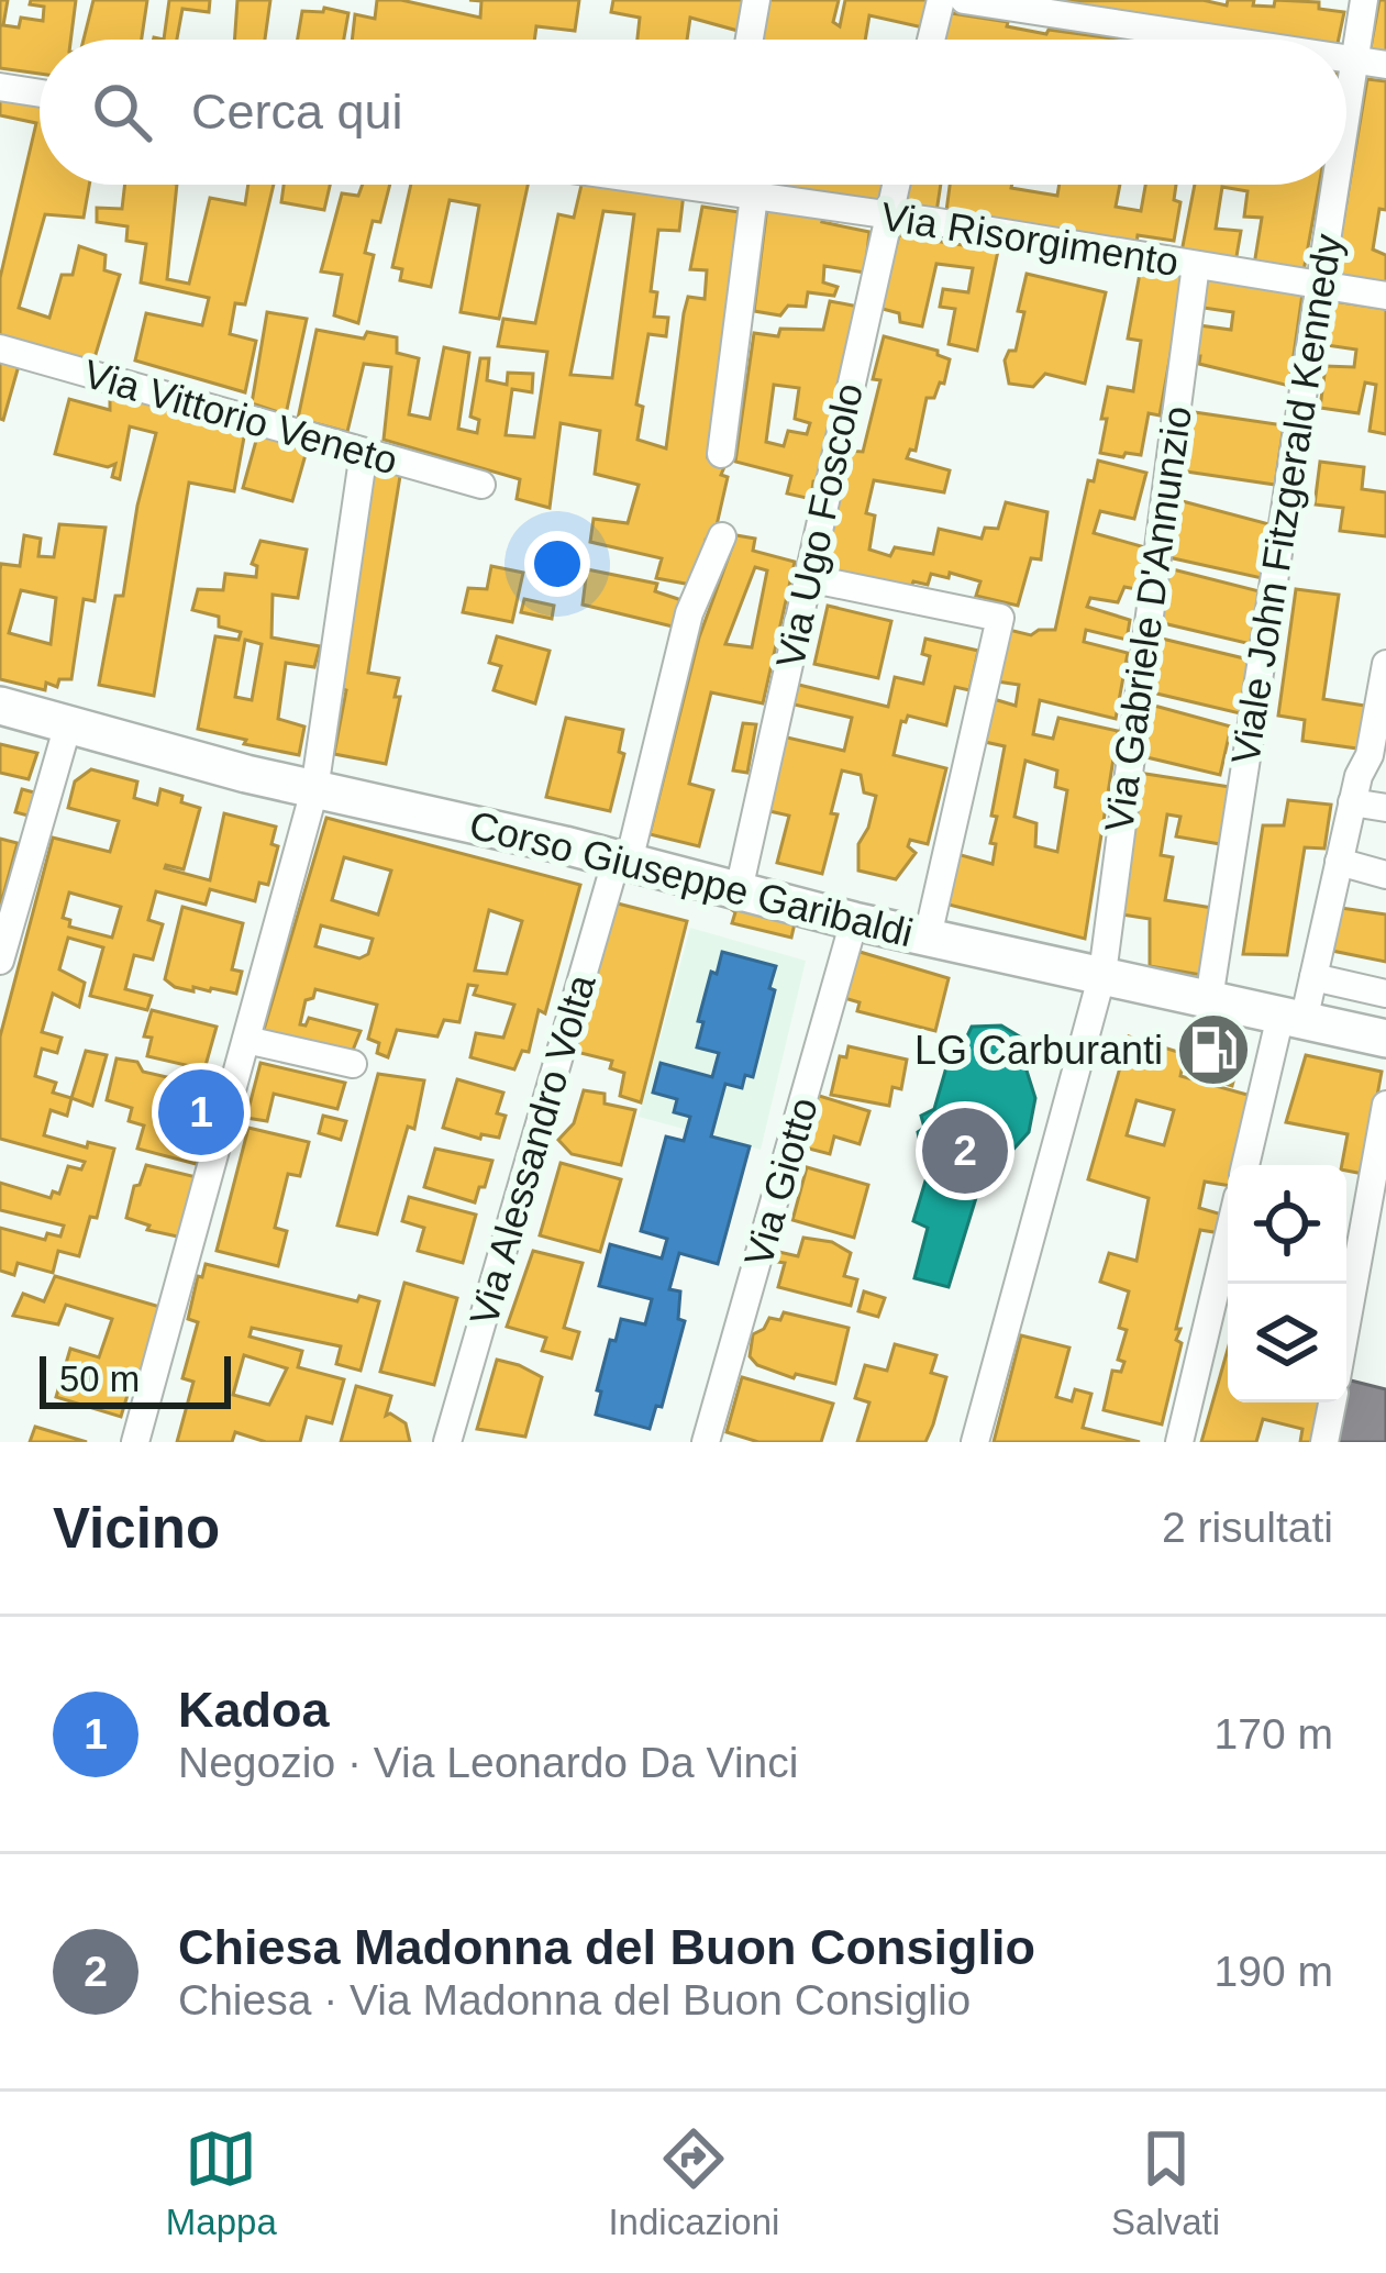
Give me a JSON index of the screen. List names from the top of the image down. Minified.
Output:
{"streets":{"street":["Via Risorgimento","Via Vittorio Veneto","Viale John Fitzgerald Kennedy","Via Ugo Foscolo","Via Gabriele D'Annunzio","Corso Giuseppe Garibaldi","Via Alessandro Volta","Via Giotto"]},"crossings":[["Via Risorgimento","Viale John Fitzgerald Kennedy"],["Via Risorgimento","Via Ugo Foscolo"],["Via Risorgimento","Via Gabriele D'Annunzio"],["Viale John Fitzgerald Kennedy","Corso Giuseppe Garibaldi"],["Via Ugo Foscolo","Corso Giuseppe Garibaldi"],["Via Gabriele D'Annunzio","Corso Giuseppe Garibaldi"],["Corso Giuseppe Garibaldi","Via Alessandro Volta"],["Corso Giuseppe Garibaldi","Via Giotto"]],"places":{"fuel station":["LG Carburanti"]},"scale_bar":"50 m","page":{"search":"Cerca qui","pins":["1","2"],"scale":"50 m","heading":["Vicino","2 risultati"],"list":[{"mark":"1","name":"Kadoa","note":"Negozio · Via Leonardo Da Vinci","value":"170 m"},{"mark":"2","name":"Chiesa Madonna del Buon Consiglio","note":"Chiesa · Via Madonna del Buon Consiglio","value":"190 m"}],"nav":["Mappa","Indicazioni","Salvati"]}}
